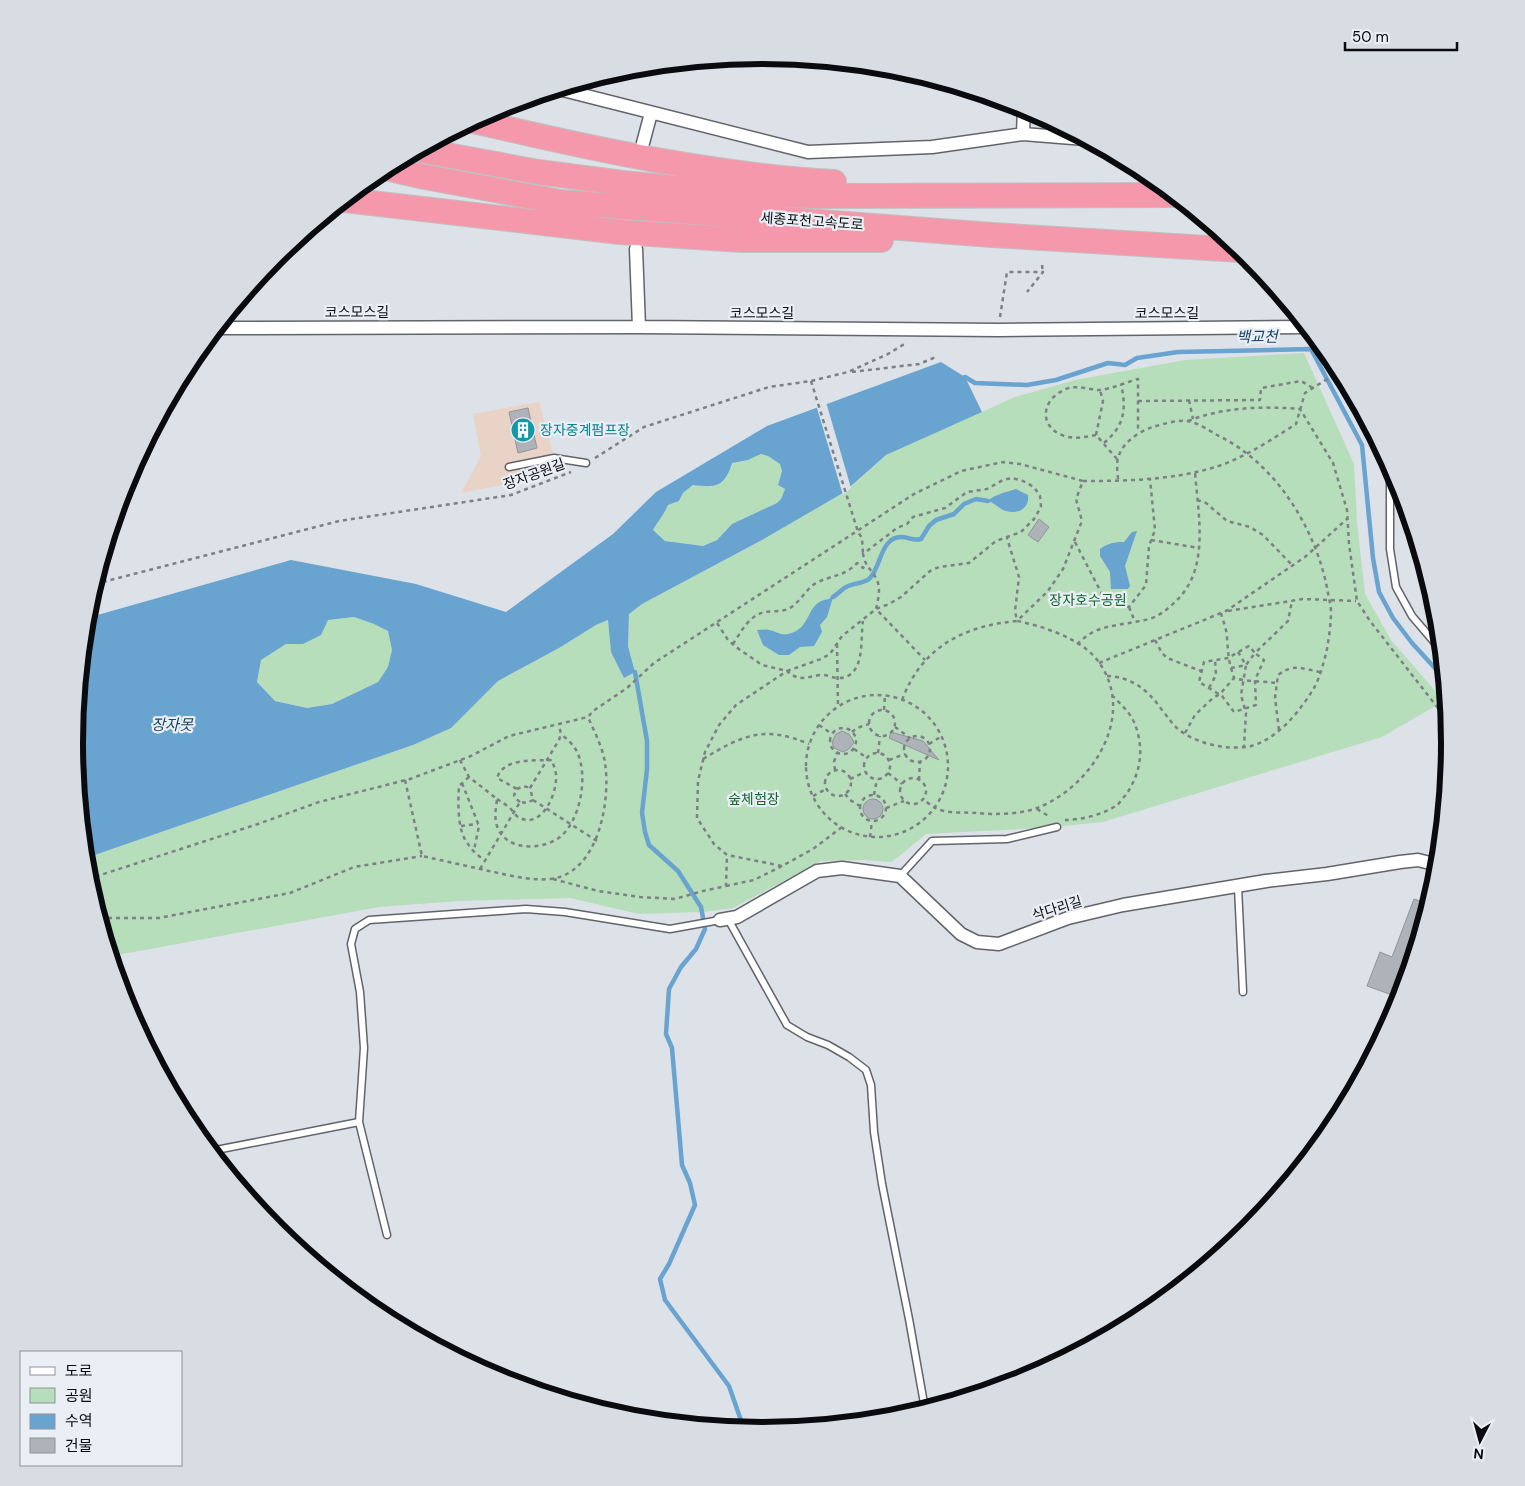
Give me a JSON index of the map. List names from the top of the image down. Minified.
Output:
{"streets":{"highway":["세종포천고속도로"],"street":["코스모스길","삭다리길"],"path":["장자공원길"]},"crossings":[["코스모스길","장자공원길"]],"water":["백교천","장자못"],"parks":["장자호수공원","숲체험장"],"places":{"building":["장자중계펌프장"]},"legend":["도로","공원","수역","건물"],"scale_bar":"50 m","north":"bottom"}
